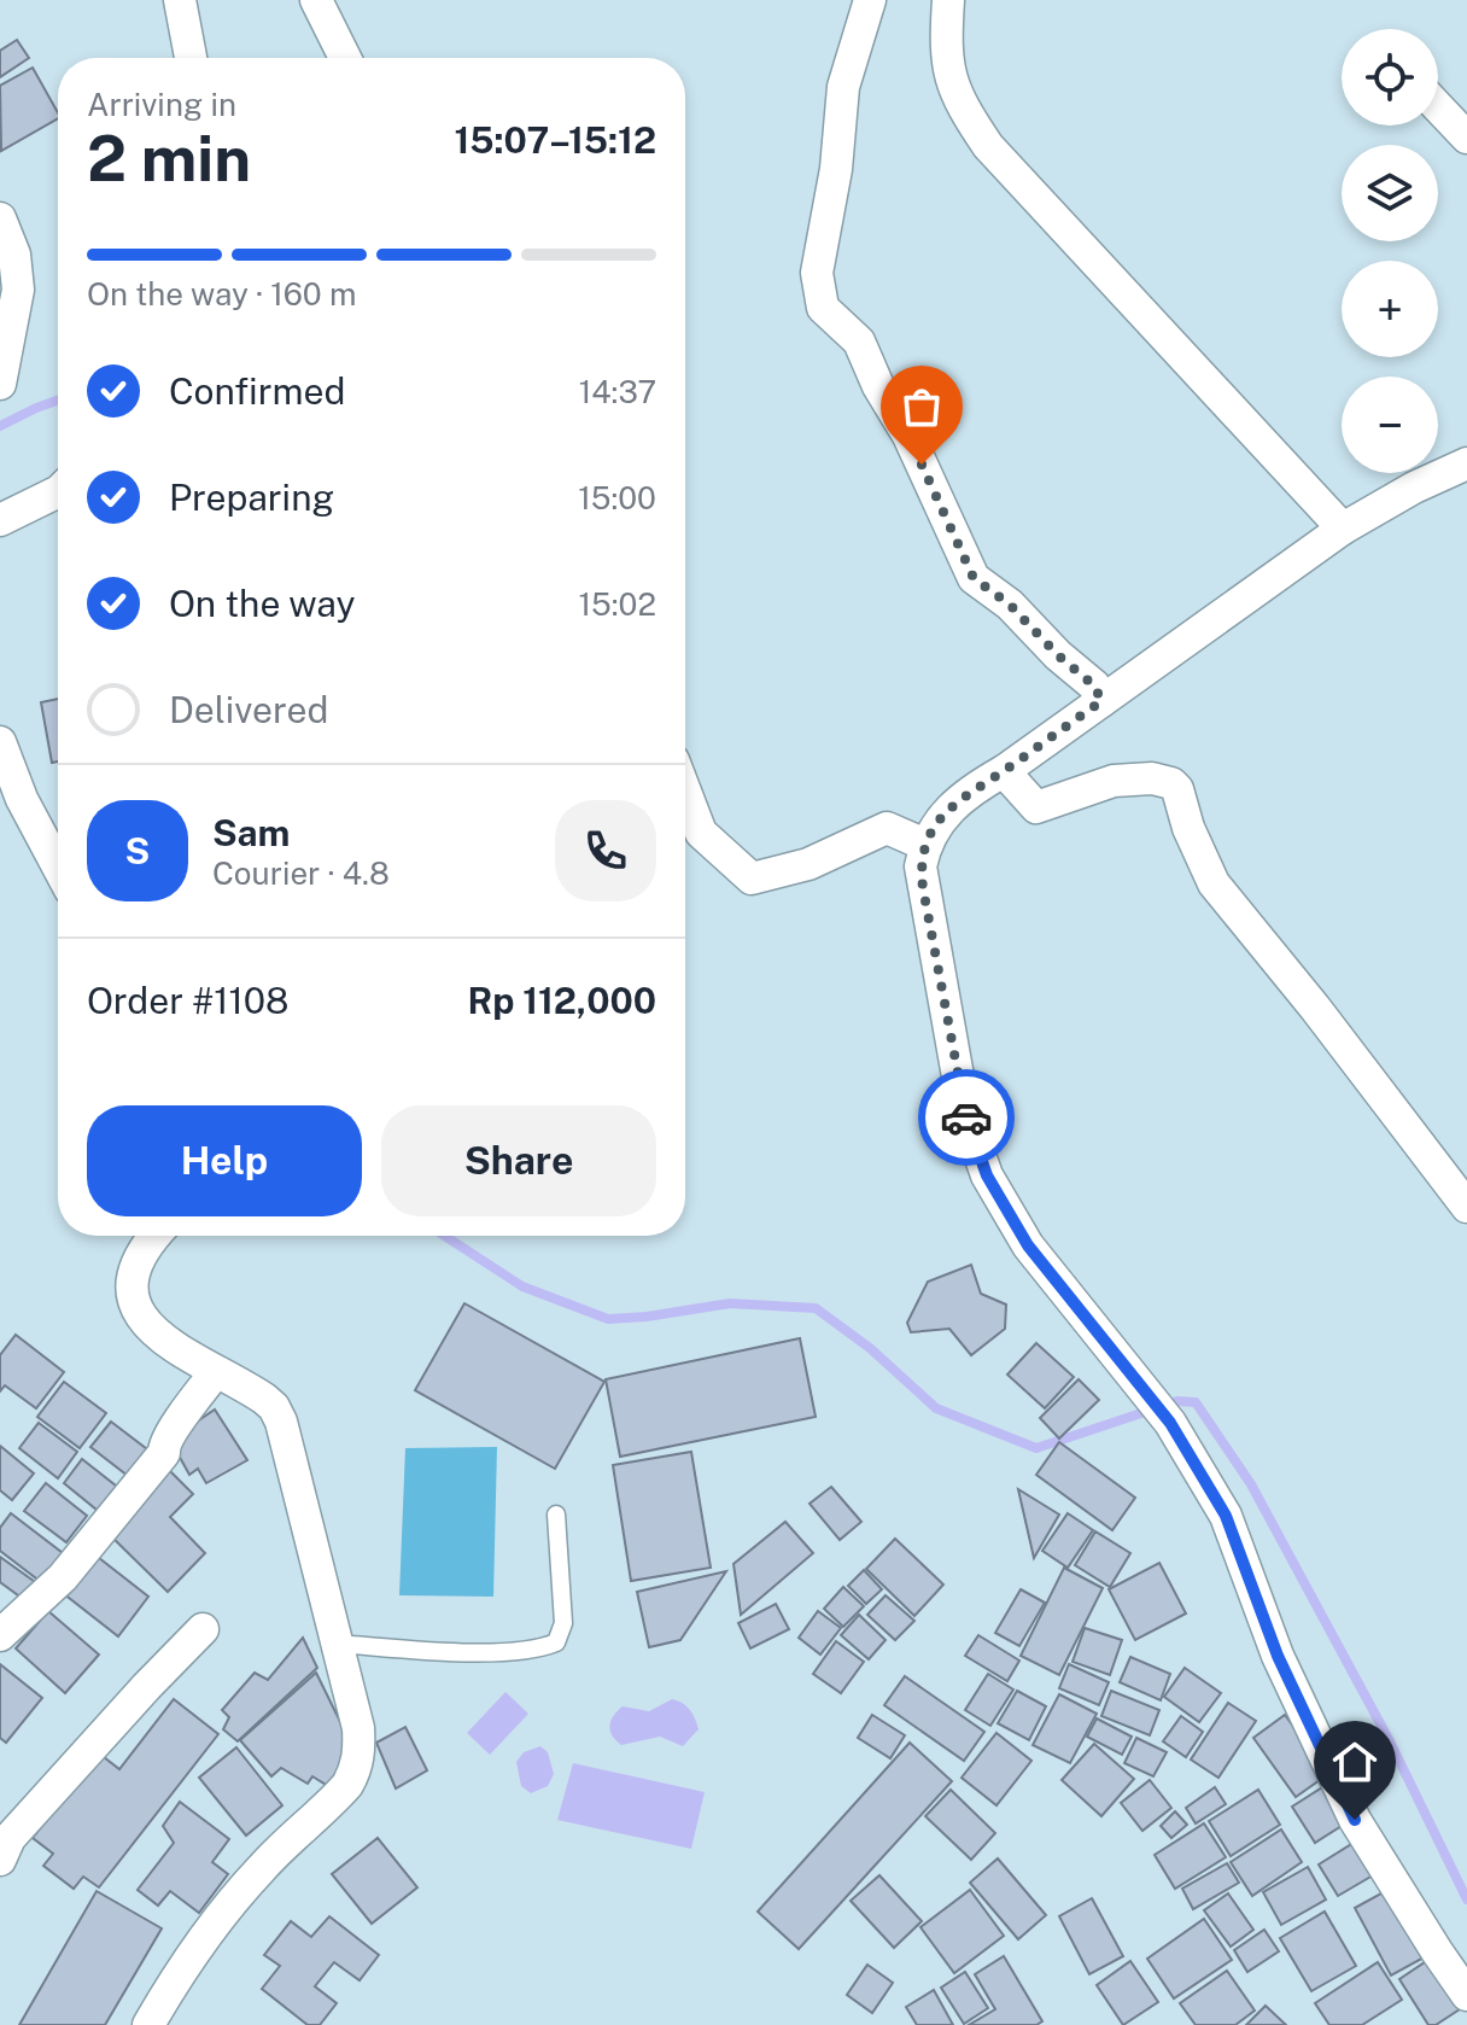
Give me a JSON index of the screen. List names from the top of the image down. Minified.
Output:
{"page":{"map_buttons":["+","−"],"heading":["2 min","Arriving in","15:07–15:12"],"panel":["Sam","Courier · 4.8","Order #1108","Rp 112,000"],"bar":"On the way · 160 m","list":[["Confirmed","14:37"],["Preparing","15:00"],["On the way","15:02"],"Delivered"],"round":"S","buttons":["Help","Share"]}}
